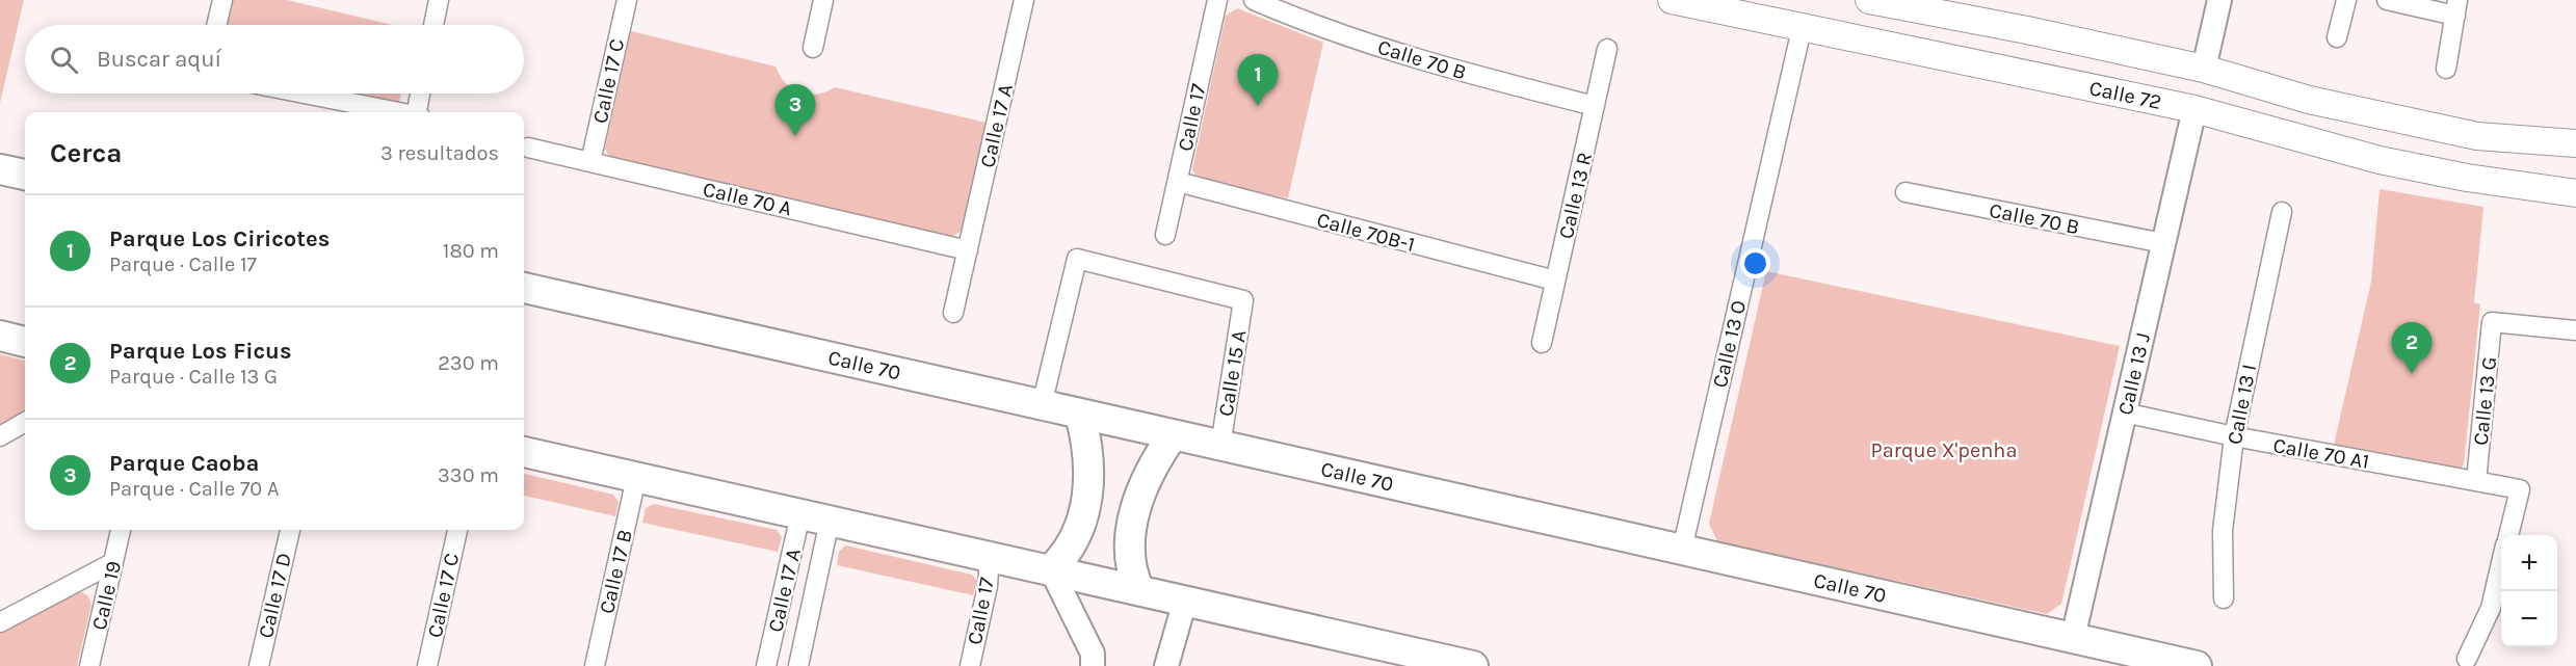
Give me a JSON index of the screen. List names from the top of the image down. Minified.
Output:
{"streets":{"main road":["Calle 72","Calle 70"],"street":["Calle 70 B","Calle 17 C","Calle 17","Calle 17 A","Calle 13 R","Calle 70 A","Calle 70B-1","Calle 13 O","Calle 15 A","Calle 13 J","Calle 13 G","Calle 13 I","Calle 70 A1","Calle 17 B","Calle 19","Calle 17 D"]},"crossings":[["Calle 70 B","Calle 13 R"],["Calle 70 B","Calle 13 J"],["Calle 17 C","Calle 70 A"],["Calle 72","Calle 13 O"],["Calle 72","Calle 13 J"],["Calle 17","Calle 70B-1"],["Calle 17 A","Calle 70 A"],["Calle 13 R","Calle 70B-1"],["Calle 13 O","Calle 70"],["Calle 70","Calle 15 A"],["Calle 70","Calle 13 J"],["Calle 13 J","Calle 70 A1"],["Calle 13 G","Calle 70 A1"],["Calle 13 I","Calle 70 A1"]],"parks":["Parque X'penha"],"page":{"search":"Buscar aquí","pins":["1","3","2"],"heading":["Cerca","3 resultados"],"list":[{"mark":"1","name":"Parque Los Ciricotes","note":"Parque · Calle 17","value":"180 m"},{"mark":"2","name":"Parque Los Ficus","note":"Parque · Calle 13 G","value":"230 m"},{"mark":"3","name":"Parque Caoba","note":"Parque · Calle 70 A","value":"330 m"}],"map_buttons":["+","−"]}}
